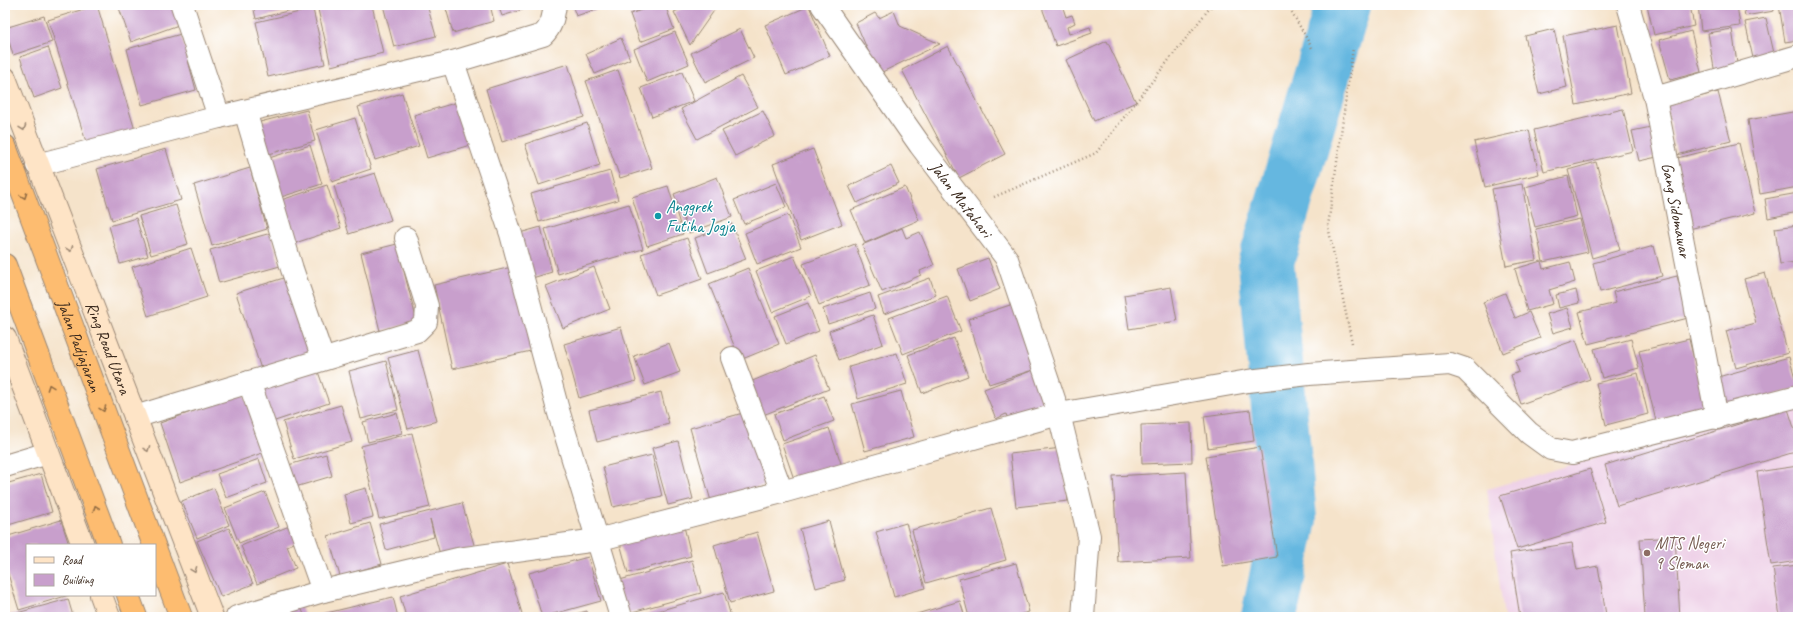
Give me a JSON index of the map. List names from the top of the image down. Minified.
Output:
{"streets":{"highway":["Jalan Padjajaran"],"street":["Jalan Matahari","Gang Sidomawar","Ring Road Utara"]},"places":["Anggrek Futiha Jogja","MTS Negeri 9 Sleman"],"legend":["Road","Building"]}
